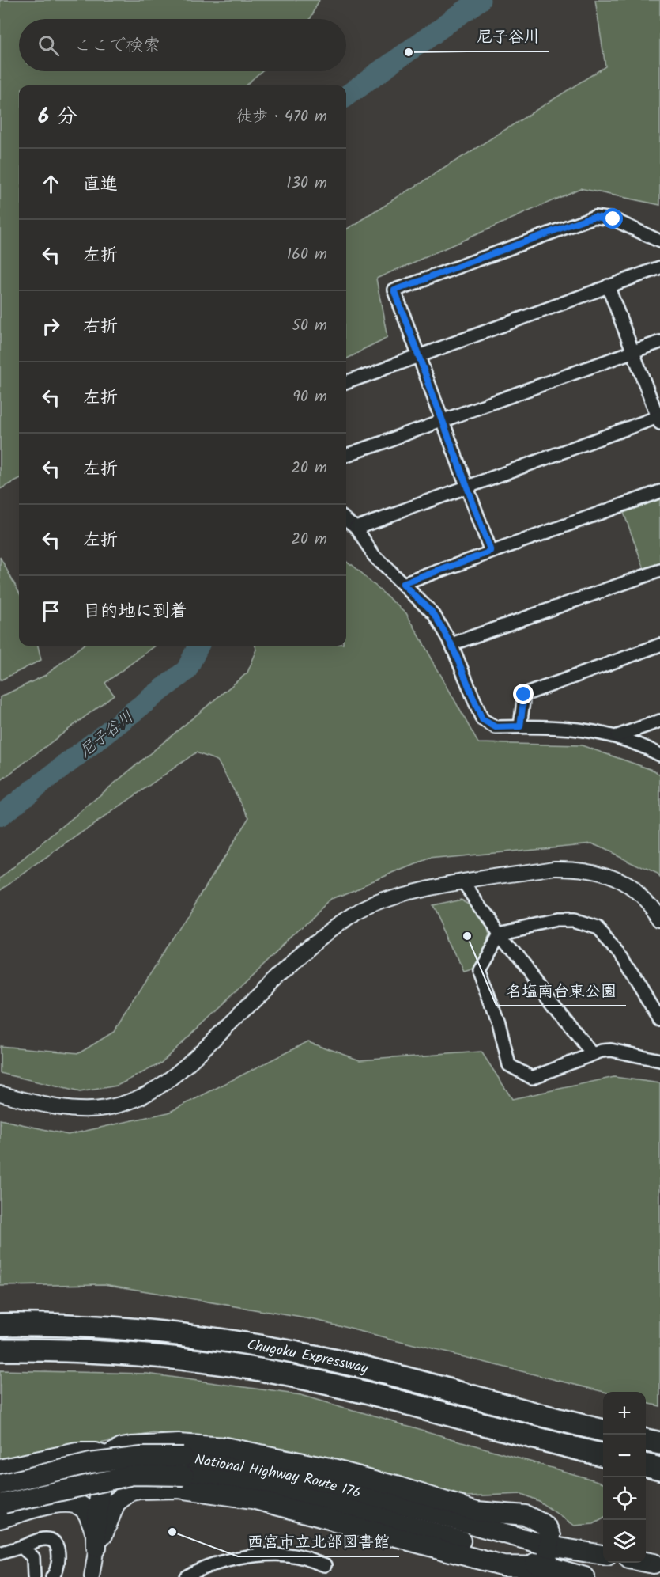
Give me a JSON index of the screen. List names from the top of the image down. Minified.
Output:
{"streets":{"highway":["Chugoku Expressway","National Highway Route 176"]},"water":["尼子谷川"],"places":["尼子谷川","名塩南台東公園","西宮市立北部図書館"],"page":{"search":"ここで検索","heading":["6 分","徒歩 · 470 m"],"list":[["直進","130 m"],["左折","160 m"],["右折","50 m"],["左折","90 m"],["左折","20 m"],["左折","20 m"],"目的地に到着"],"map_buttons":["+","−"]}}
